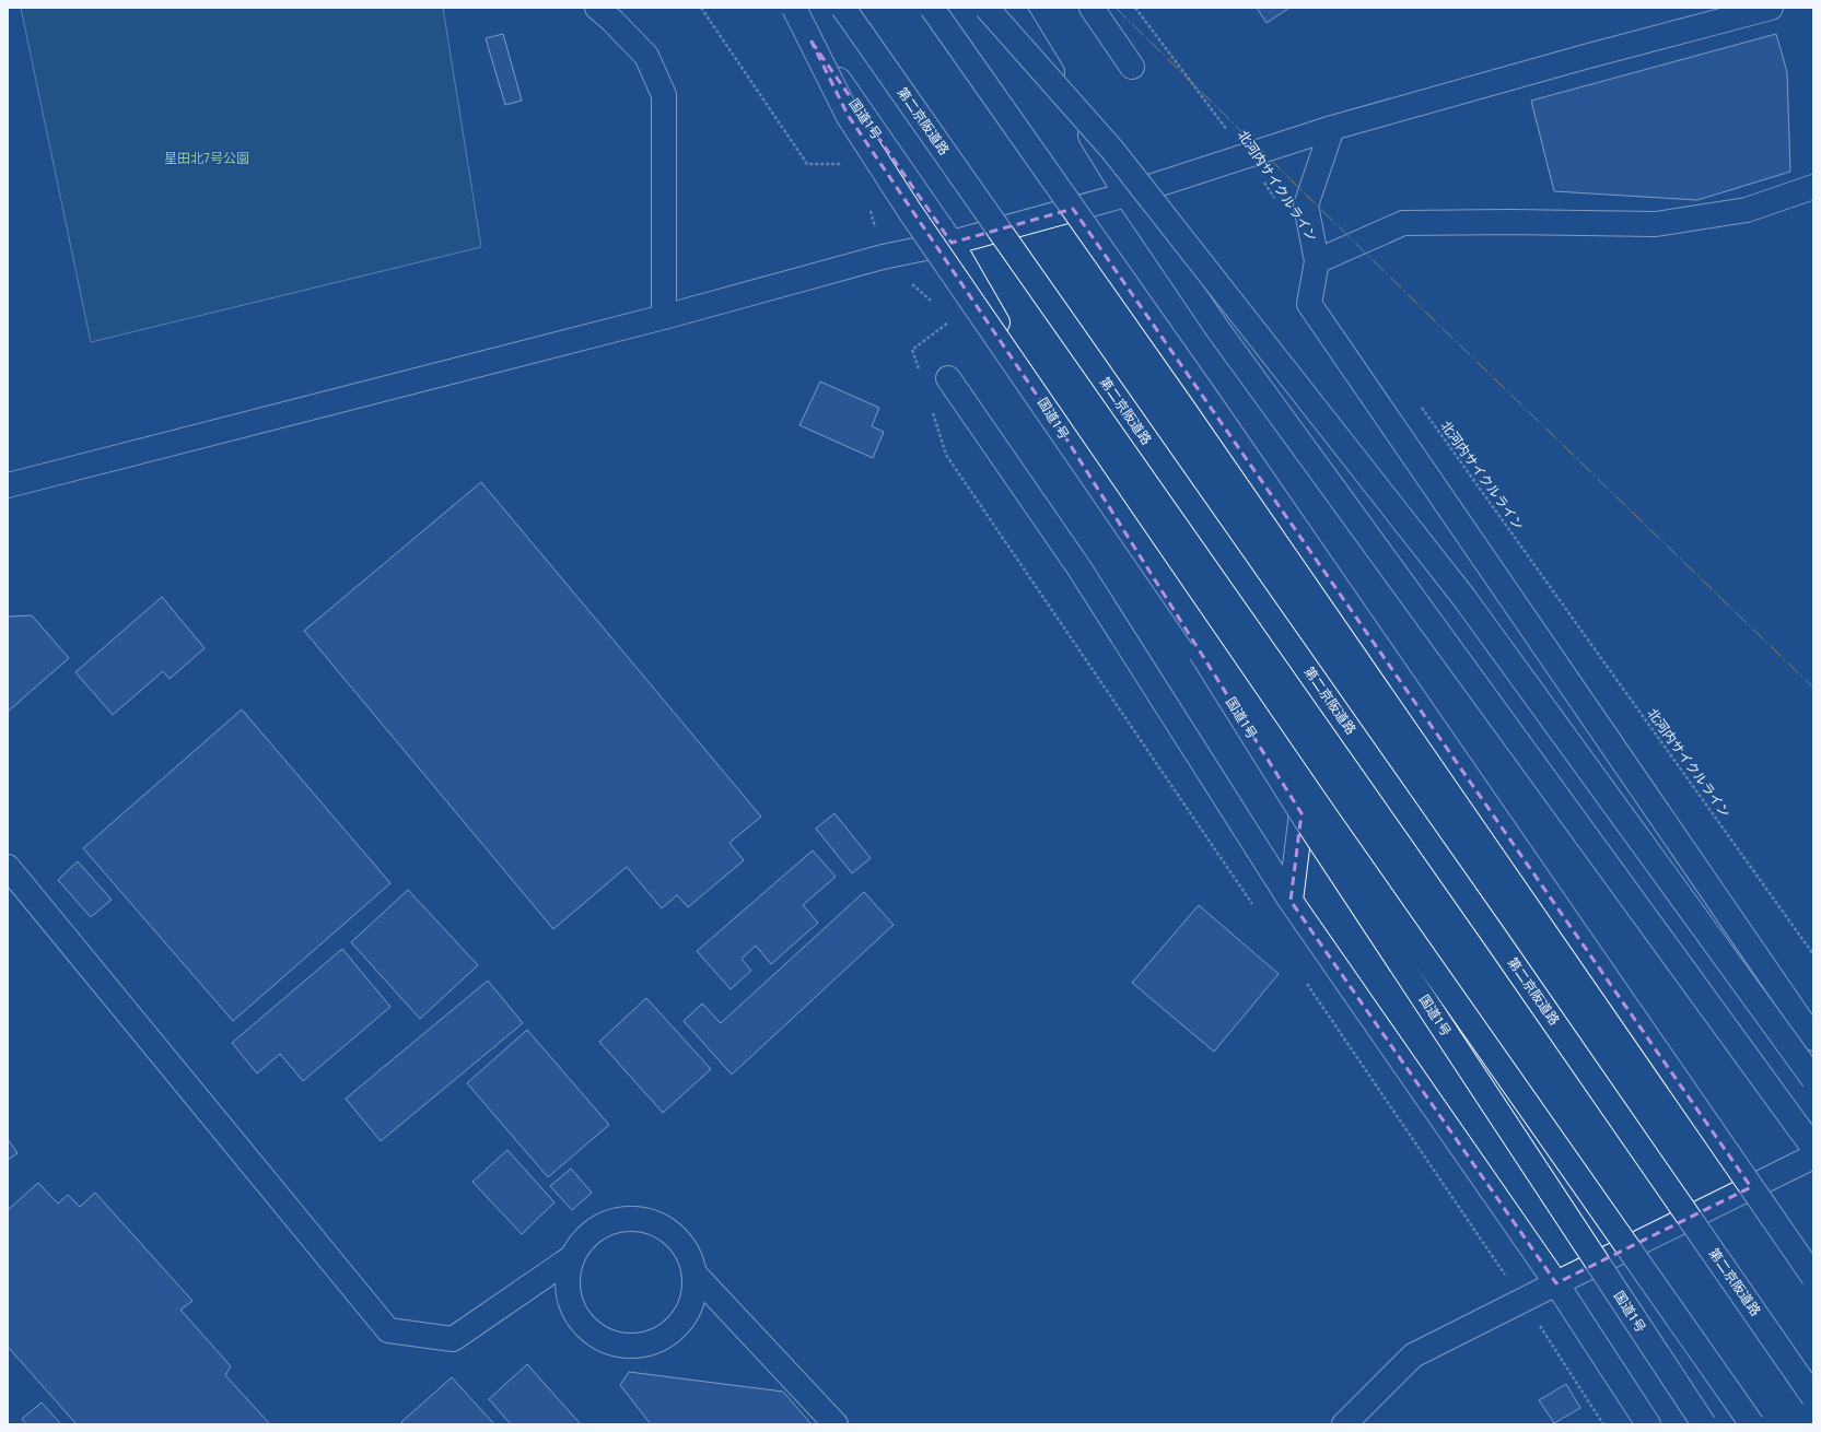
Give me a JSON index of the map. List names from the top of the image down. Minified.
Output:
{"streets":{"main road":["国道1号","第二京阪道路"],"path":["北河内サイクルライン"]},"parks":["星田北7号公園"]}
